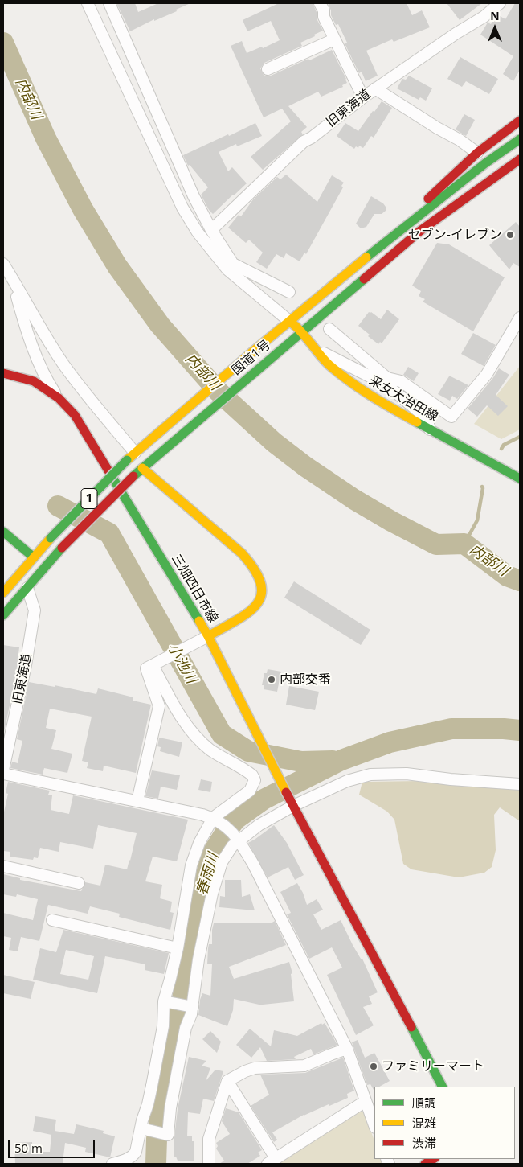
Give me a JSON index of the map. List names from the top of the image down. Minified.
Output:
{"streets":{"main road":["国道1号","采女大治田線","1","三畑四日市線"],"street":["旧東海道"]},"crossings":[["旧東海道","国道1号"],["国道1号","采女大治田線"],["国道1号","三畑四日市線"]],"water":["内部川","小池川","春雨川"],"places":["セブン-イレブン","内部交番","ファミリーマート"],"legend":["順調","混雑","渋滞"],"scale_bar":"50 m","north":"top"}
